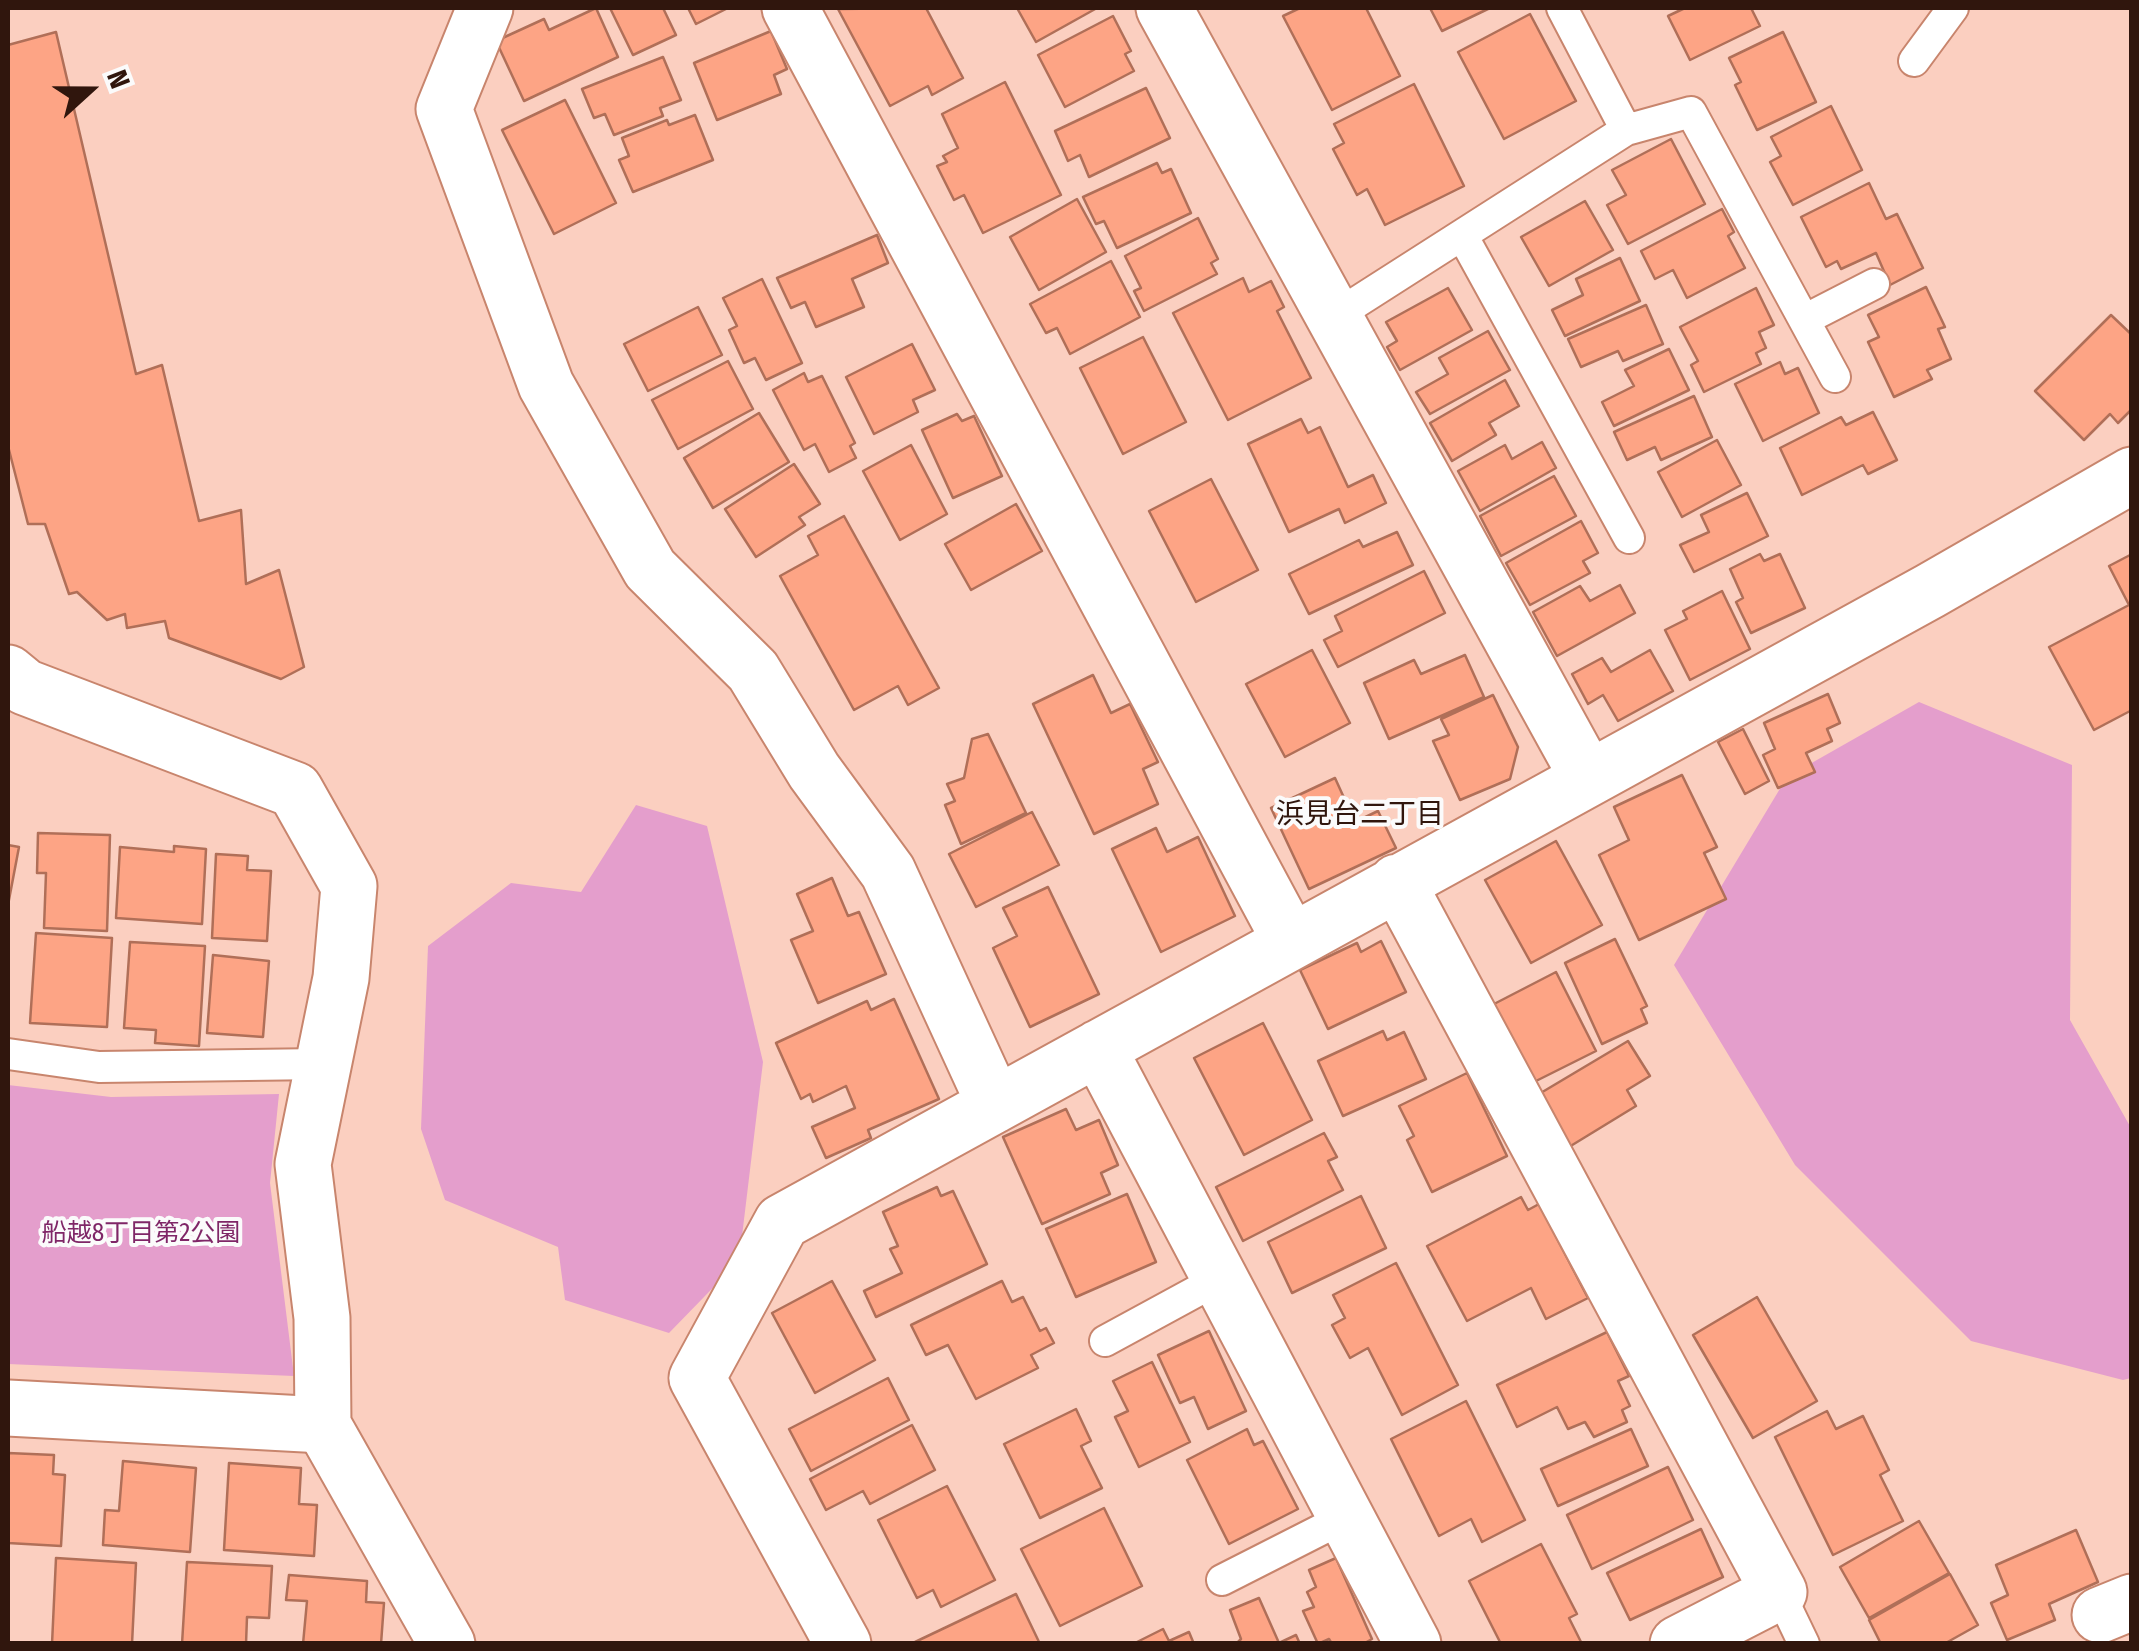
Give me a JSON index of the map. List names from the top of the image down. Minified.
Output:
{"districts":["浜見台二丁目"],"parks":["船越8丁目第2公園"],"north":"right"}
